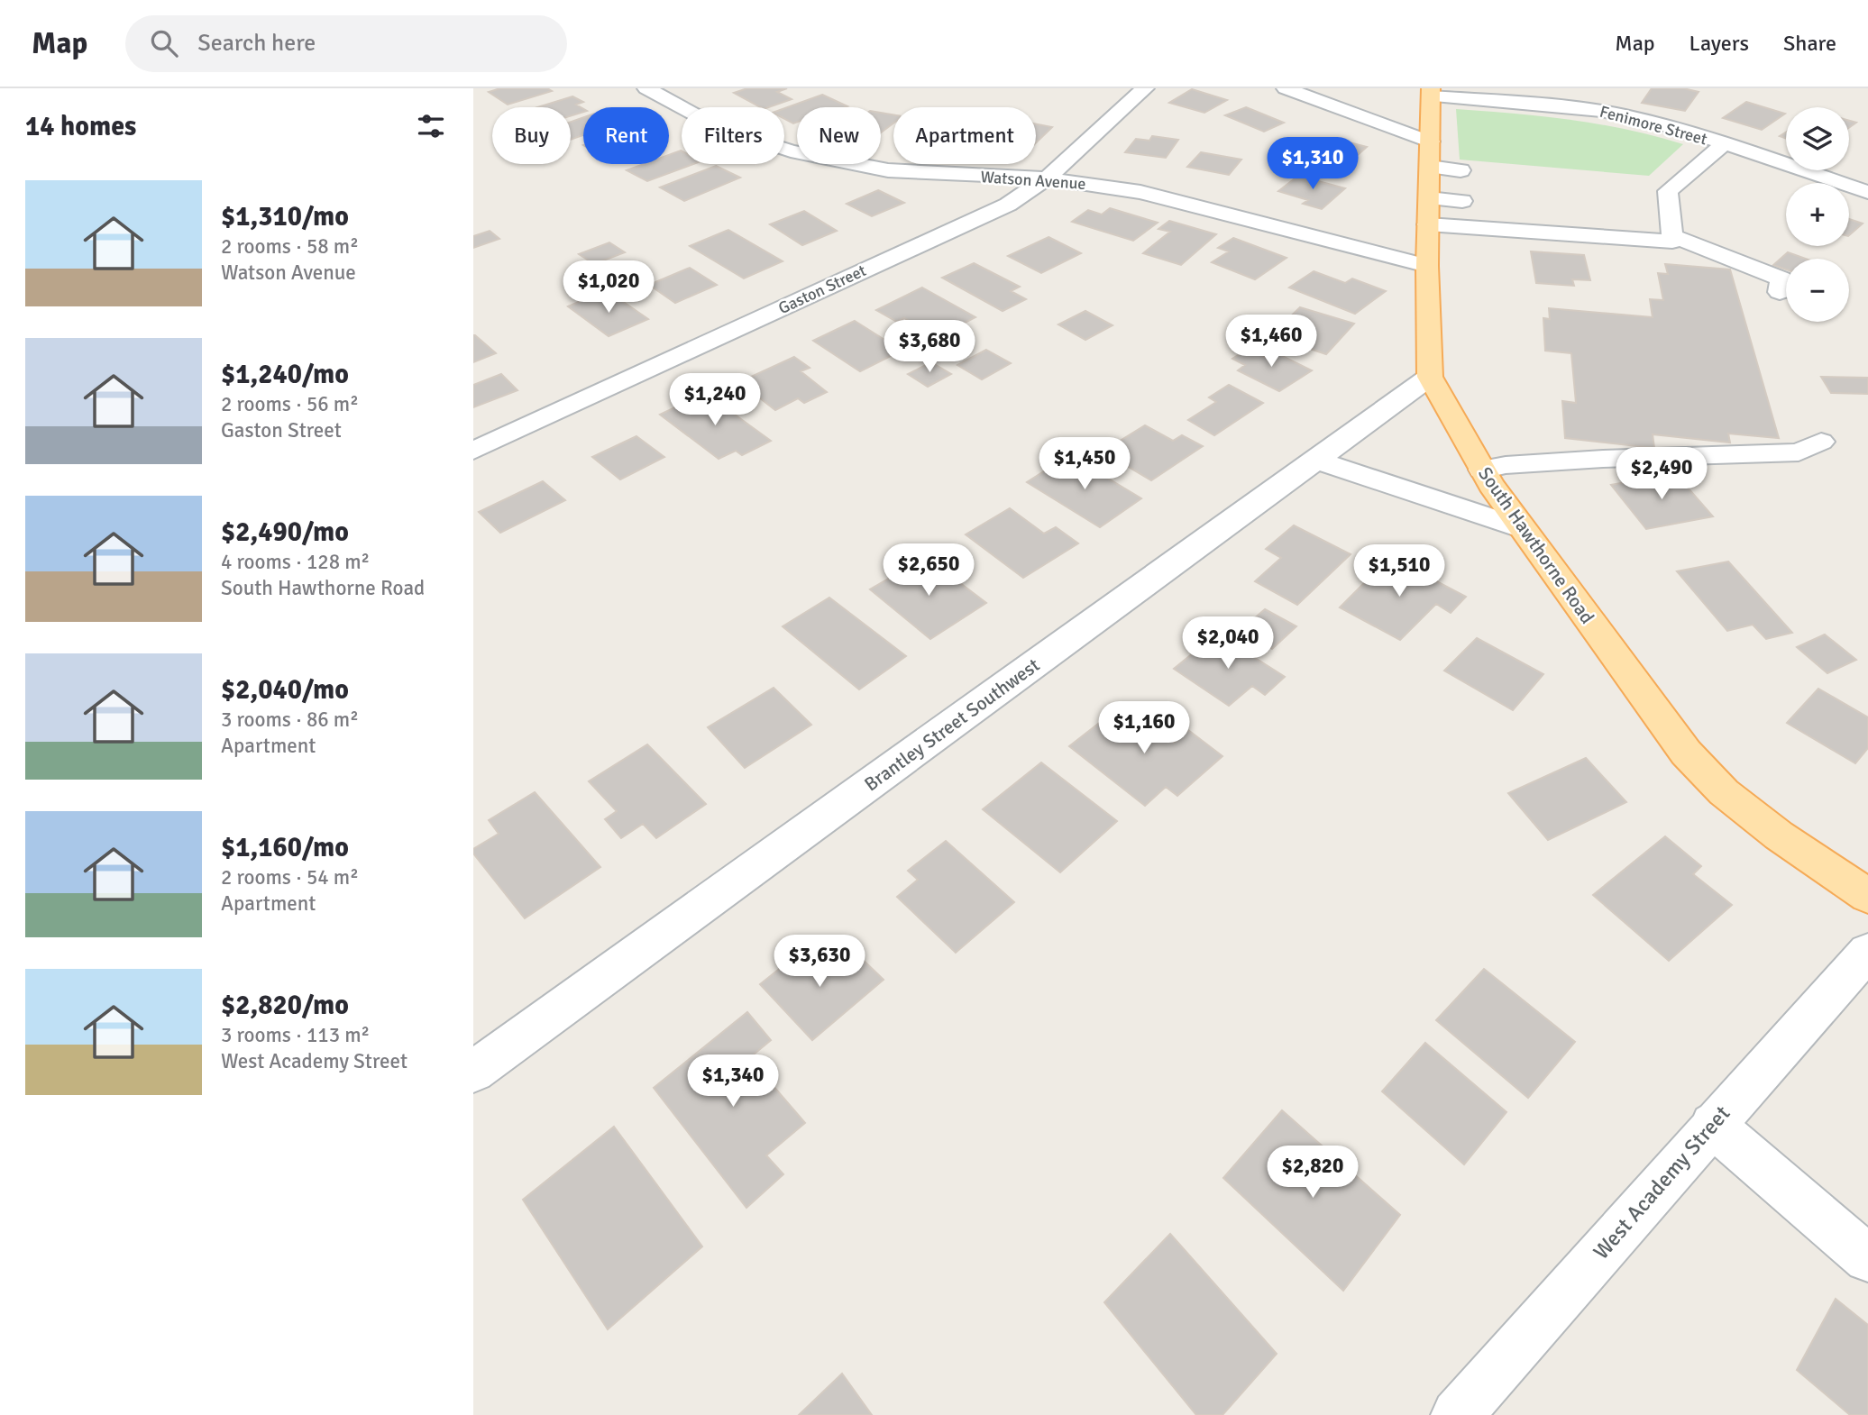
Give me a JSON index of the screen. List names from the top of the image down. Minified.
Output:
{"streets":{"main road":["South Hawthorne Road"],"street":["Fenimore Street","Watson Avenue","Gaston Street","Brantley Street Southwest","West Academy Street"]},"crossings":[["Fenimore Street","South Hawthorne Road"],["Watson Avenue","Gaston Street"],["Watson Avenue","South Hawthorne Road"],["South Hawthorne Road","Brantley Street Southwest"]],"page":{"header":"Map","search":"Search here","nav":["Map","Layers","Share"],"heading":"14 homes","map_buttons":["+","−"],"chip":["Buy","Rent","Filters","New","Apartment"],"price":["$1,310","$1,020","$1,460","$3,680","$1,240","$1,450","$2,490","$2,650","$1,510","$2,040","$1,160","$3,630","$1,340","$2,820"],"list":[{"name":"$1,310/mo","note":"2 rooms · 58 m² · Watson Avenue"},{"name":"$1,240/mo","note":"2 rooms · 56 m² · Gaston Street"},{"name":"$2,490/mo","note":"4 rooms · 128 m² · South Hawthorne Road"},{"name":"$2,040/mo","note":"3 rooms · 86 m² · Apartment"},{"name":"$1,160/mo","note":"2 rooms · 54 m² · Apartment"},{"name":"$2,820/mo","note":"3 rooms · 113 m² · West Academy Street"}]}}
